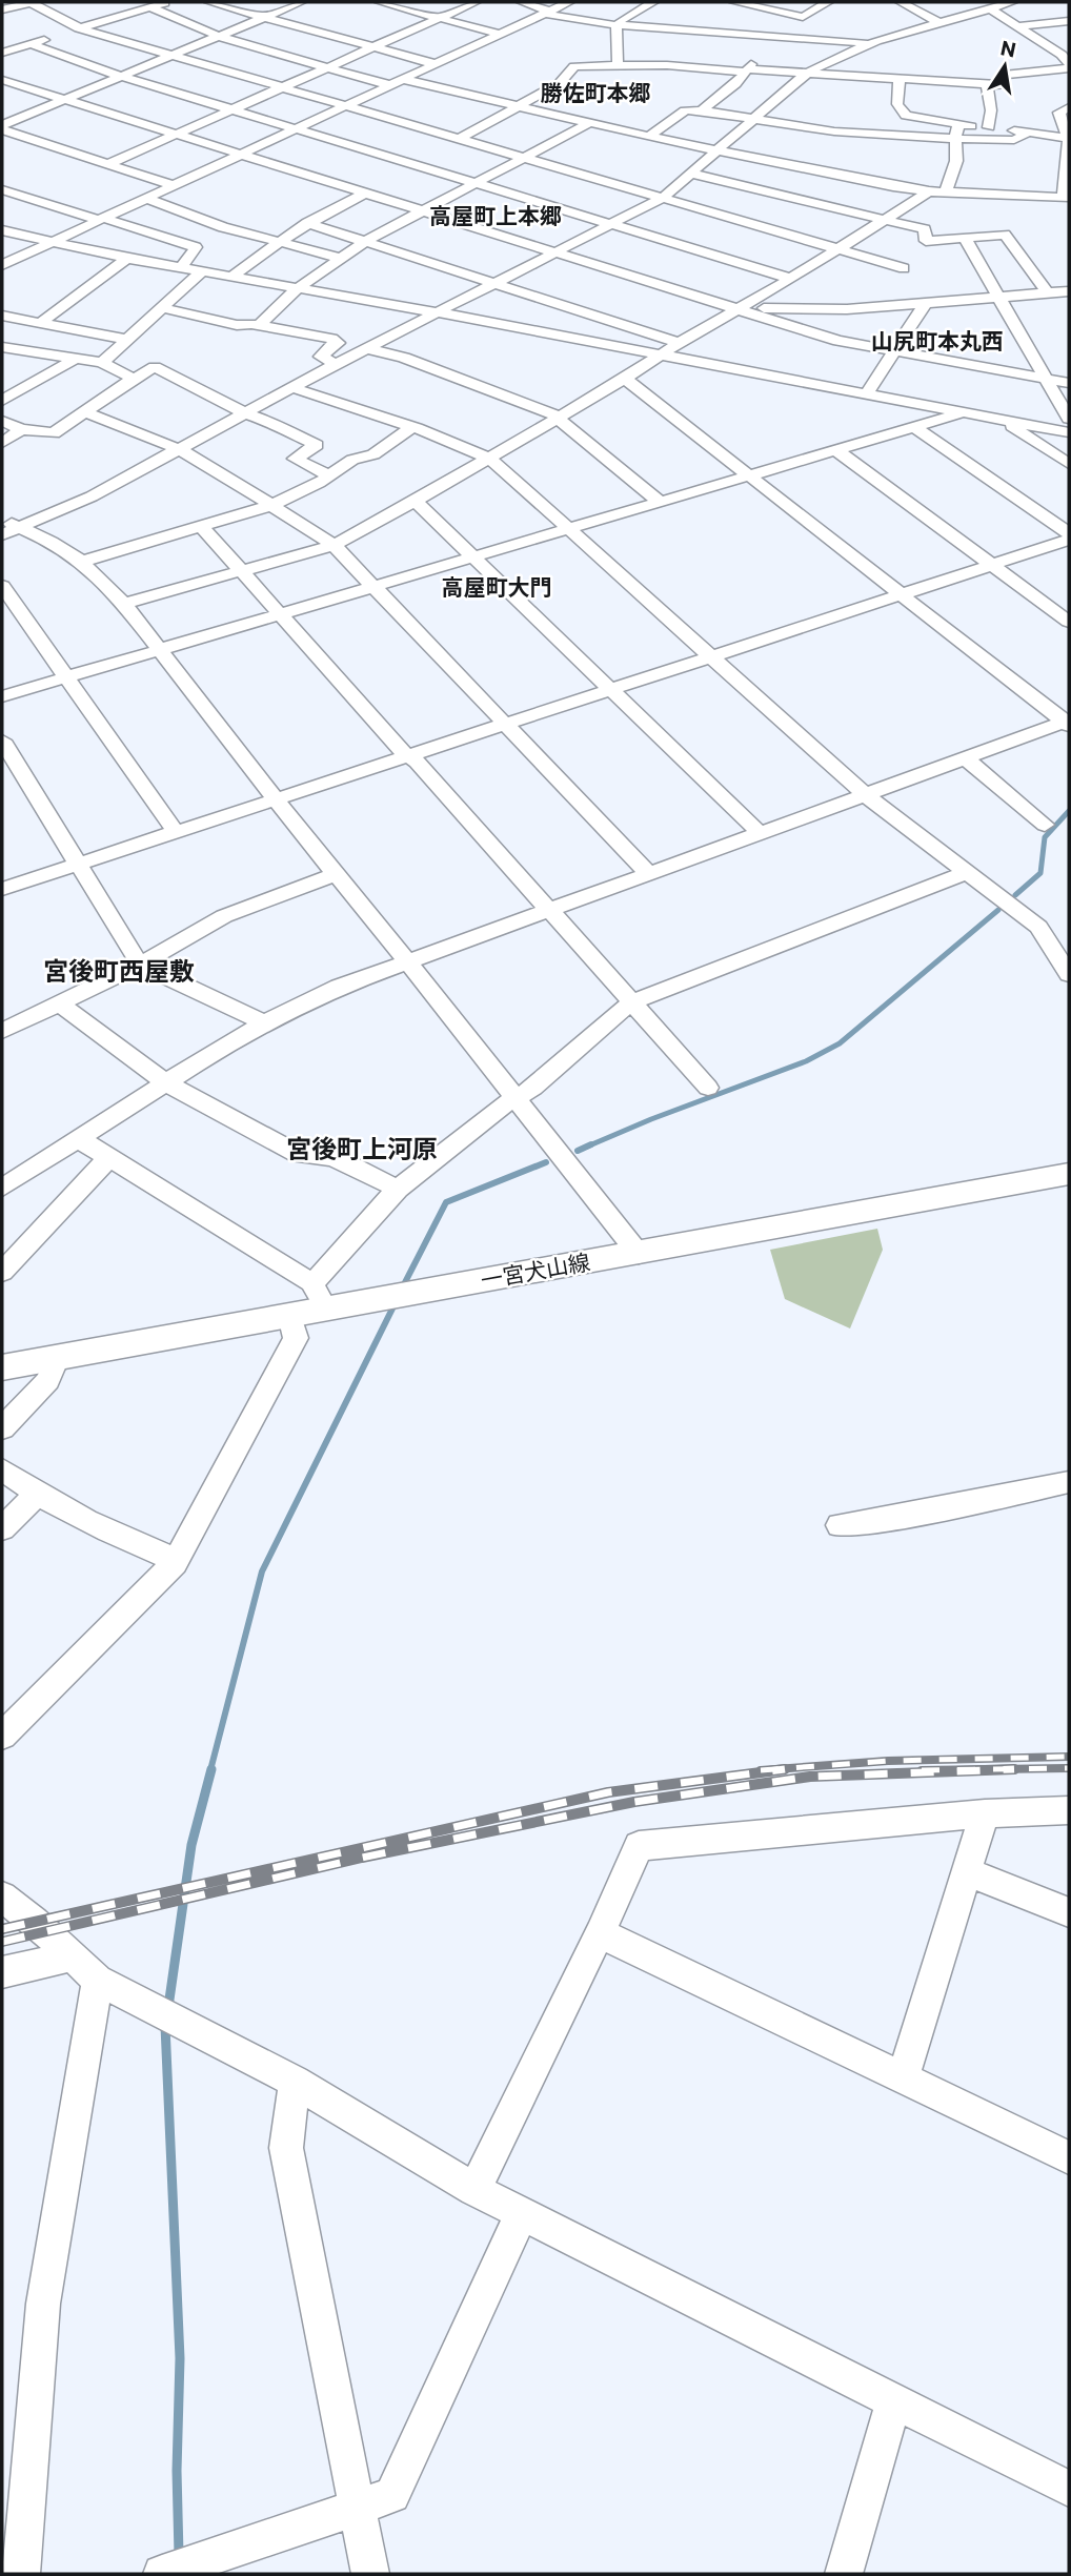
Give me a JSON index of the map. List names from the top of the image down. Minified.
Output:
{"streets":{"main road":["一宮犬山線"]},"districts":["勝佐町本郷","高屋町上本郷","山尻町本丸西","高屋町大門","宮後町西屋敷","宮後町上河原"],"north":"top"}
